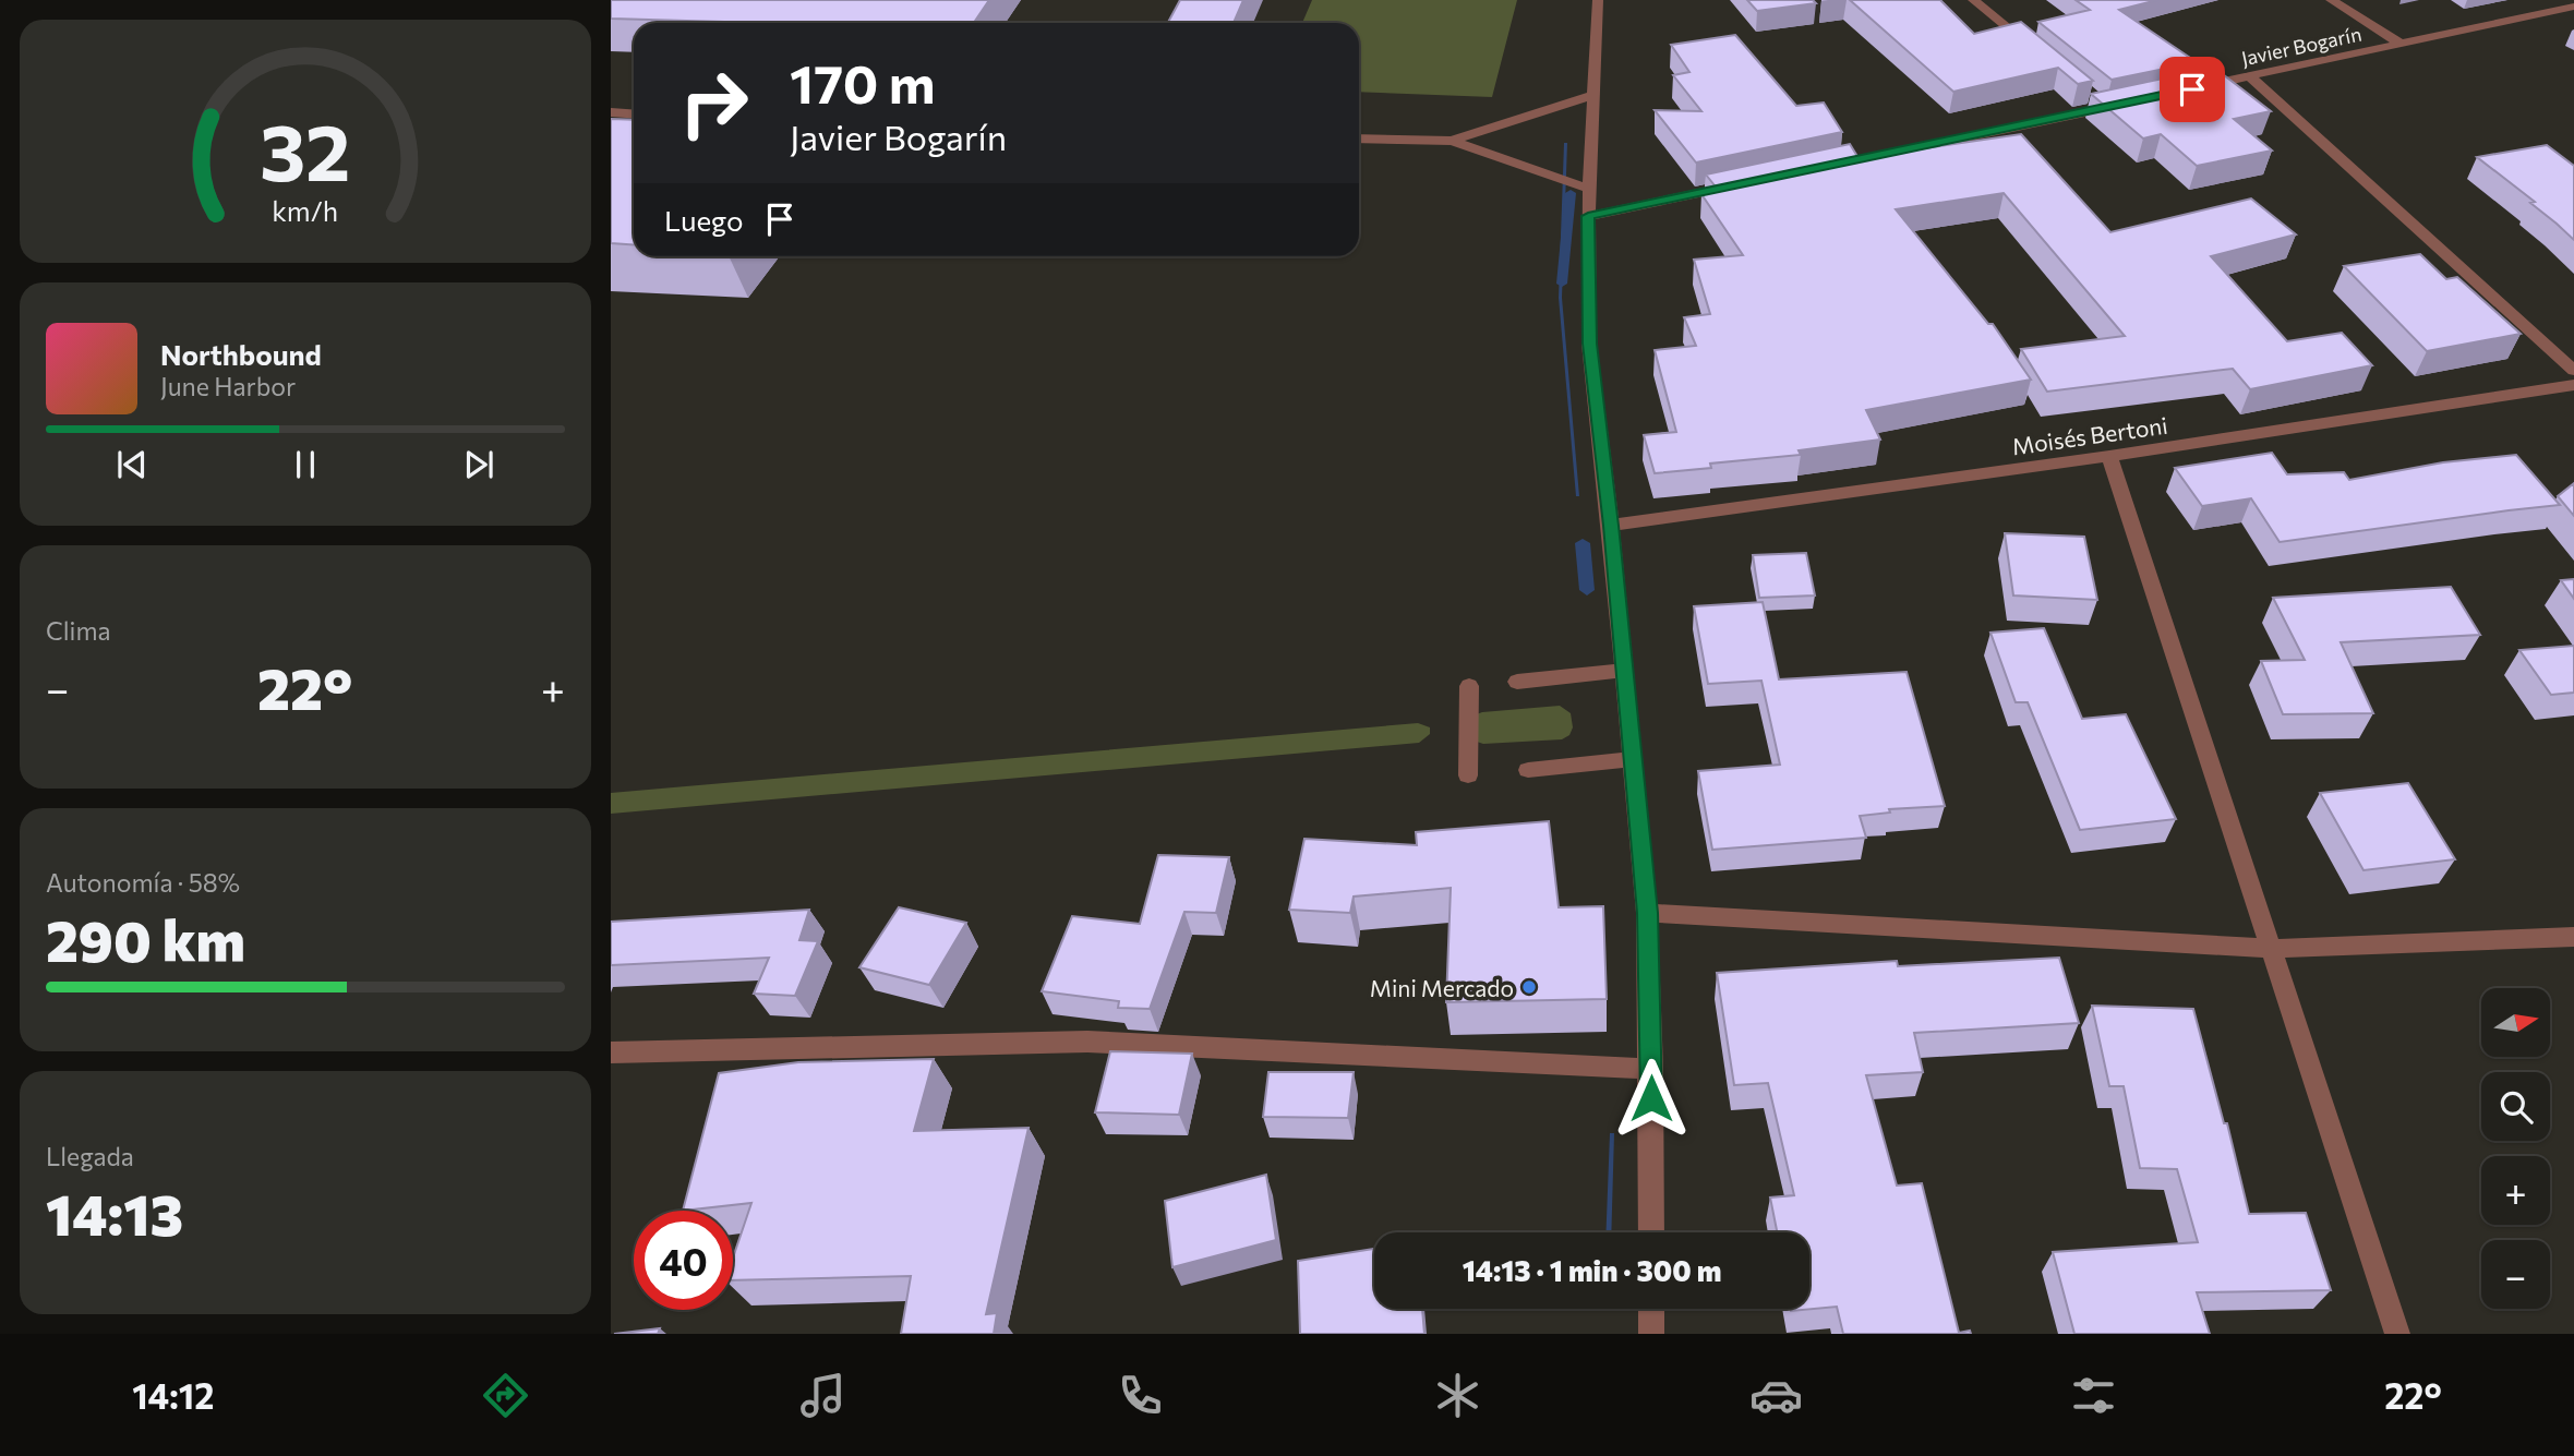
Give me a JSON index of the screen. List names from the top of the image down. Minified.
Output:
{"streets":{"street":["Javier Bogarín","Moisés Bertoni"]},"places":["Mini Mercado"],"north":"right","page":{"turn":["170 m","Javier Bogarín"],"then":"Luego","song":["Northbound","June Harbor"],"tile":["Clima",["Autonomía · 58%","290 km"],["Llegada","14:13"]],"heat":["−","22°","+"],"map_buttons":["+","−"],"limit":"40","trip":"14:13 · 1 min · 300 m","tabs":["14:12","22°"],"gauge":["32","km/h"]}}
